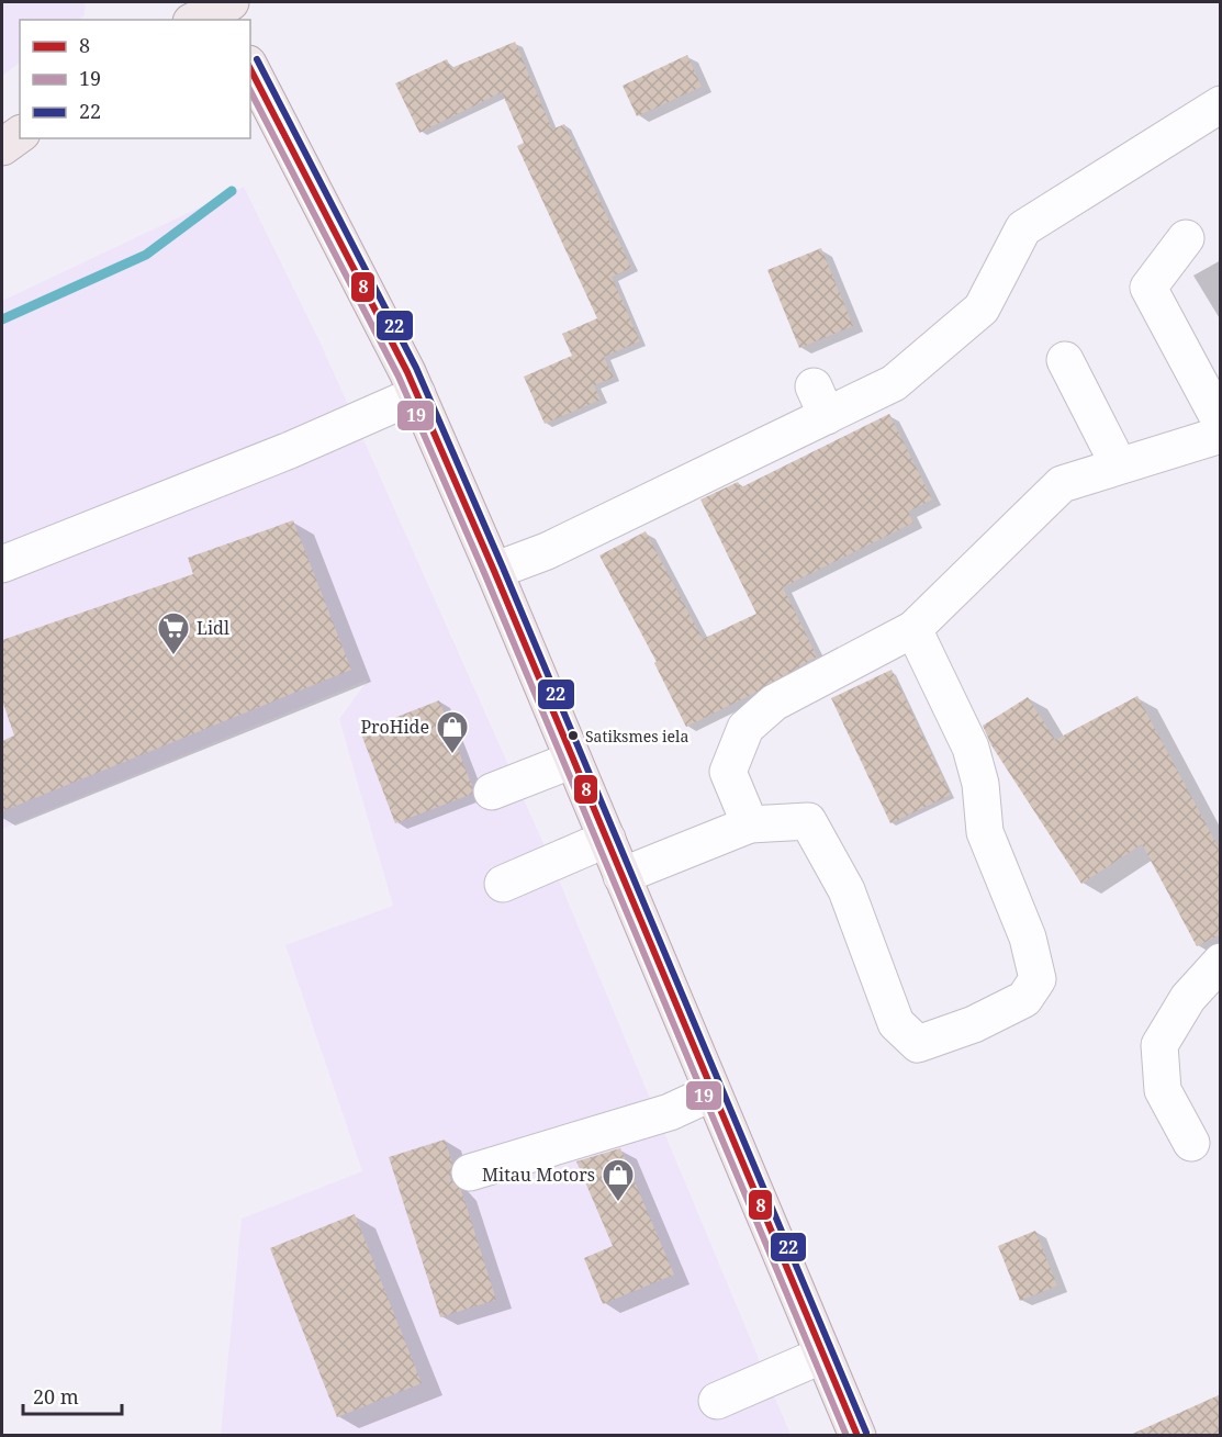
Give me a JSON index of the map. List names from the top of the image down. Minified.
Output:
{"places":{"supermarket":["Lidl"],"other":["Satiksmes iela"],"shop":["ProHide","Mitau Motors"]},"lines":["transit line 22","transit line 8","transit line 19"],"legend":["8","19","22"],"scale_bar":"20 m"}
